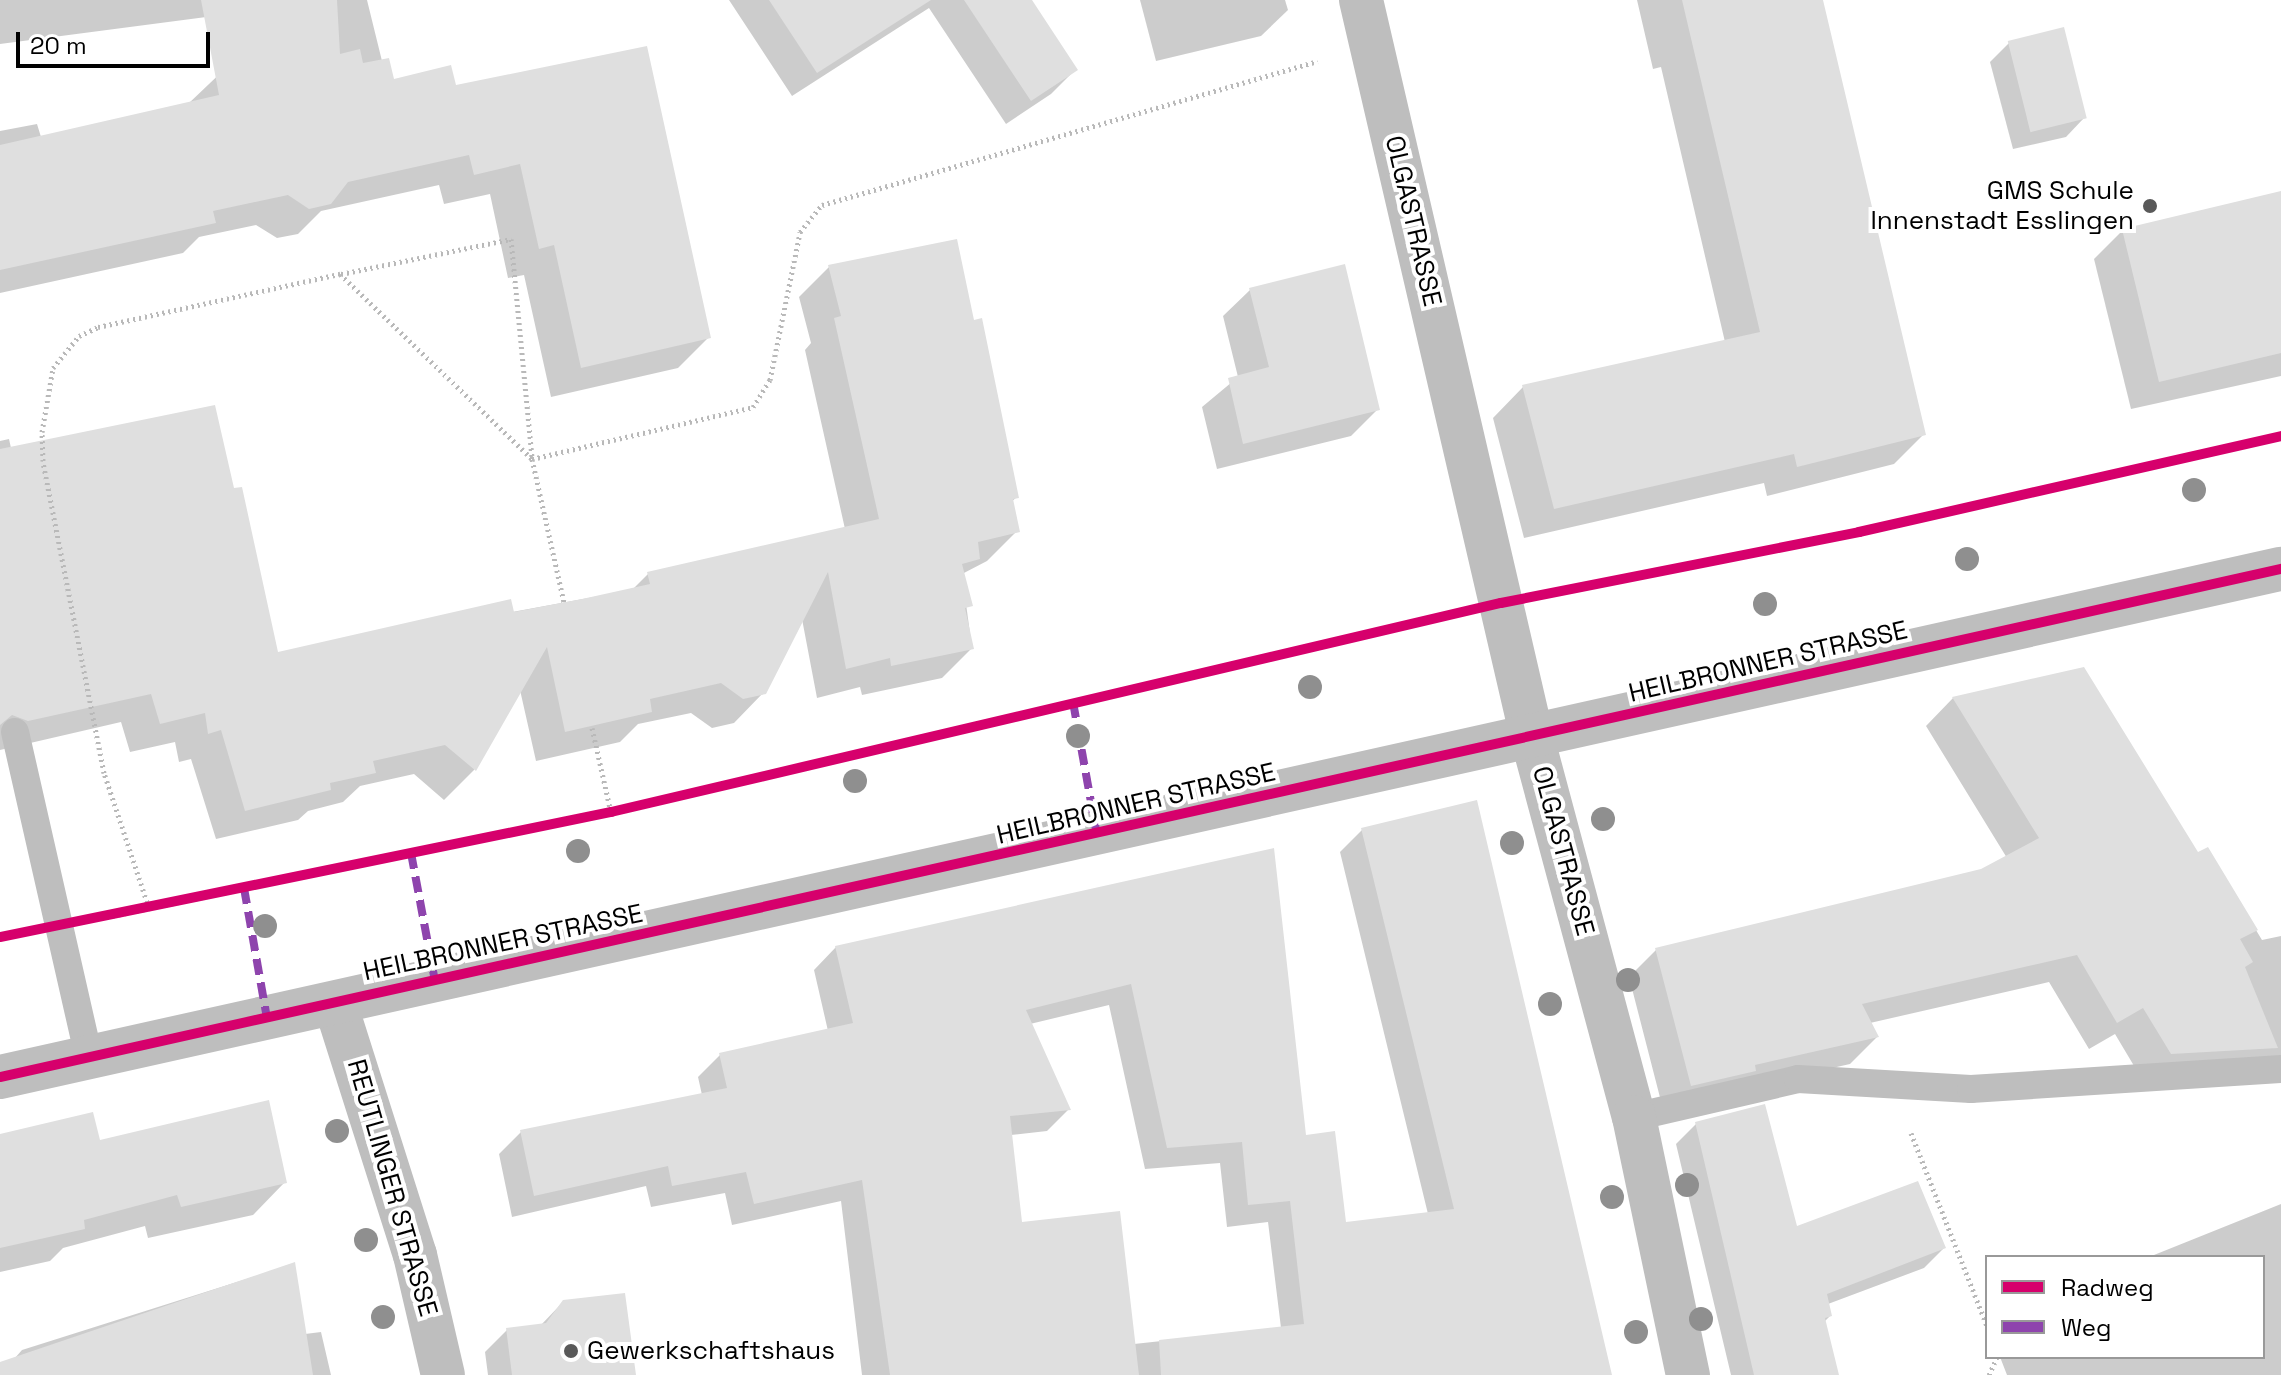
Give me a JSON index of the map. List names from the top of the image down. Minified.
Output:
{"streets":{"street":["OLGASTRASSE","HEILBRONNER STRASSE","REUTLINGER STRASSE"]},"crossings":[["OLGASTRASSE","HEILBRONNER STRASSE"],["HEILBRONNER STRASSE","REUTLINGER STRASSE"]],"places":["GMS Schule Innenstadt Esslingen","Gewerkschaftshaus"],"legend":["Radweg","Weg"],"scale_bar":"20 m"}
